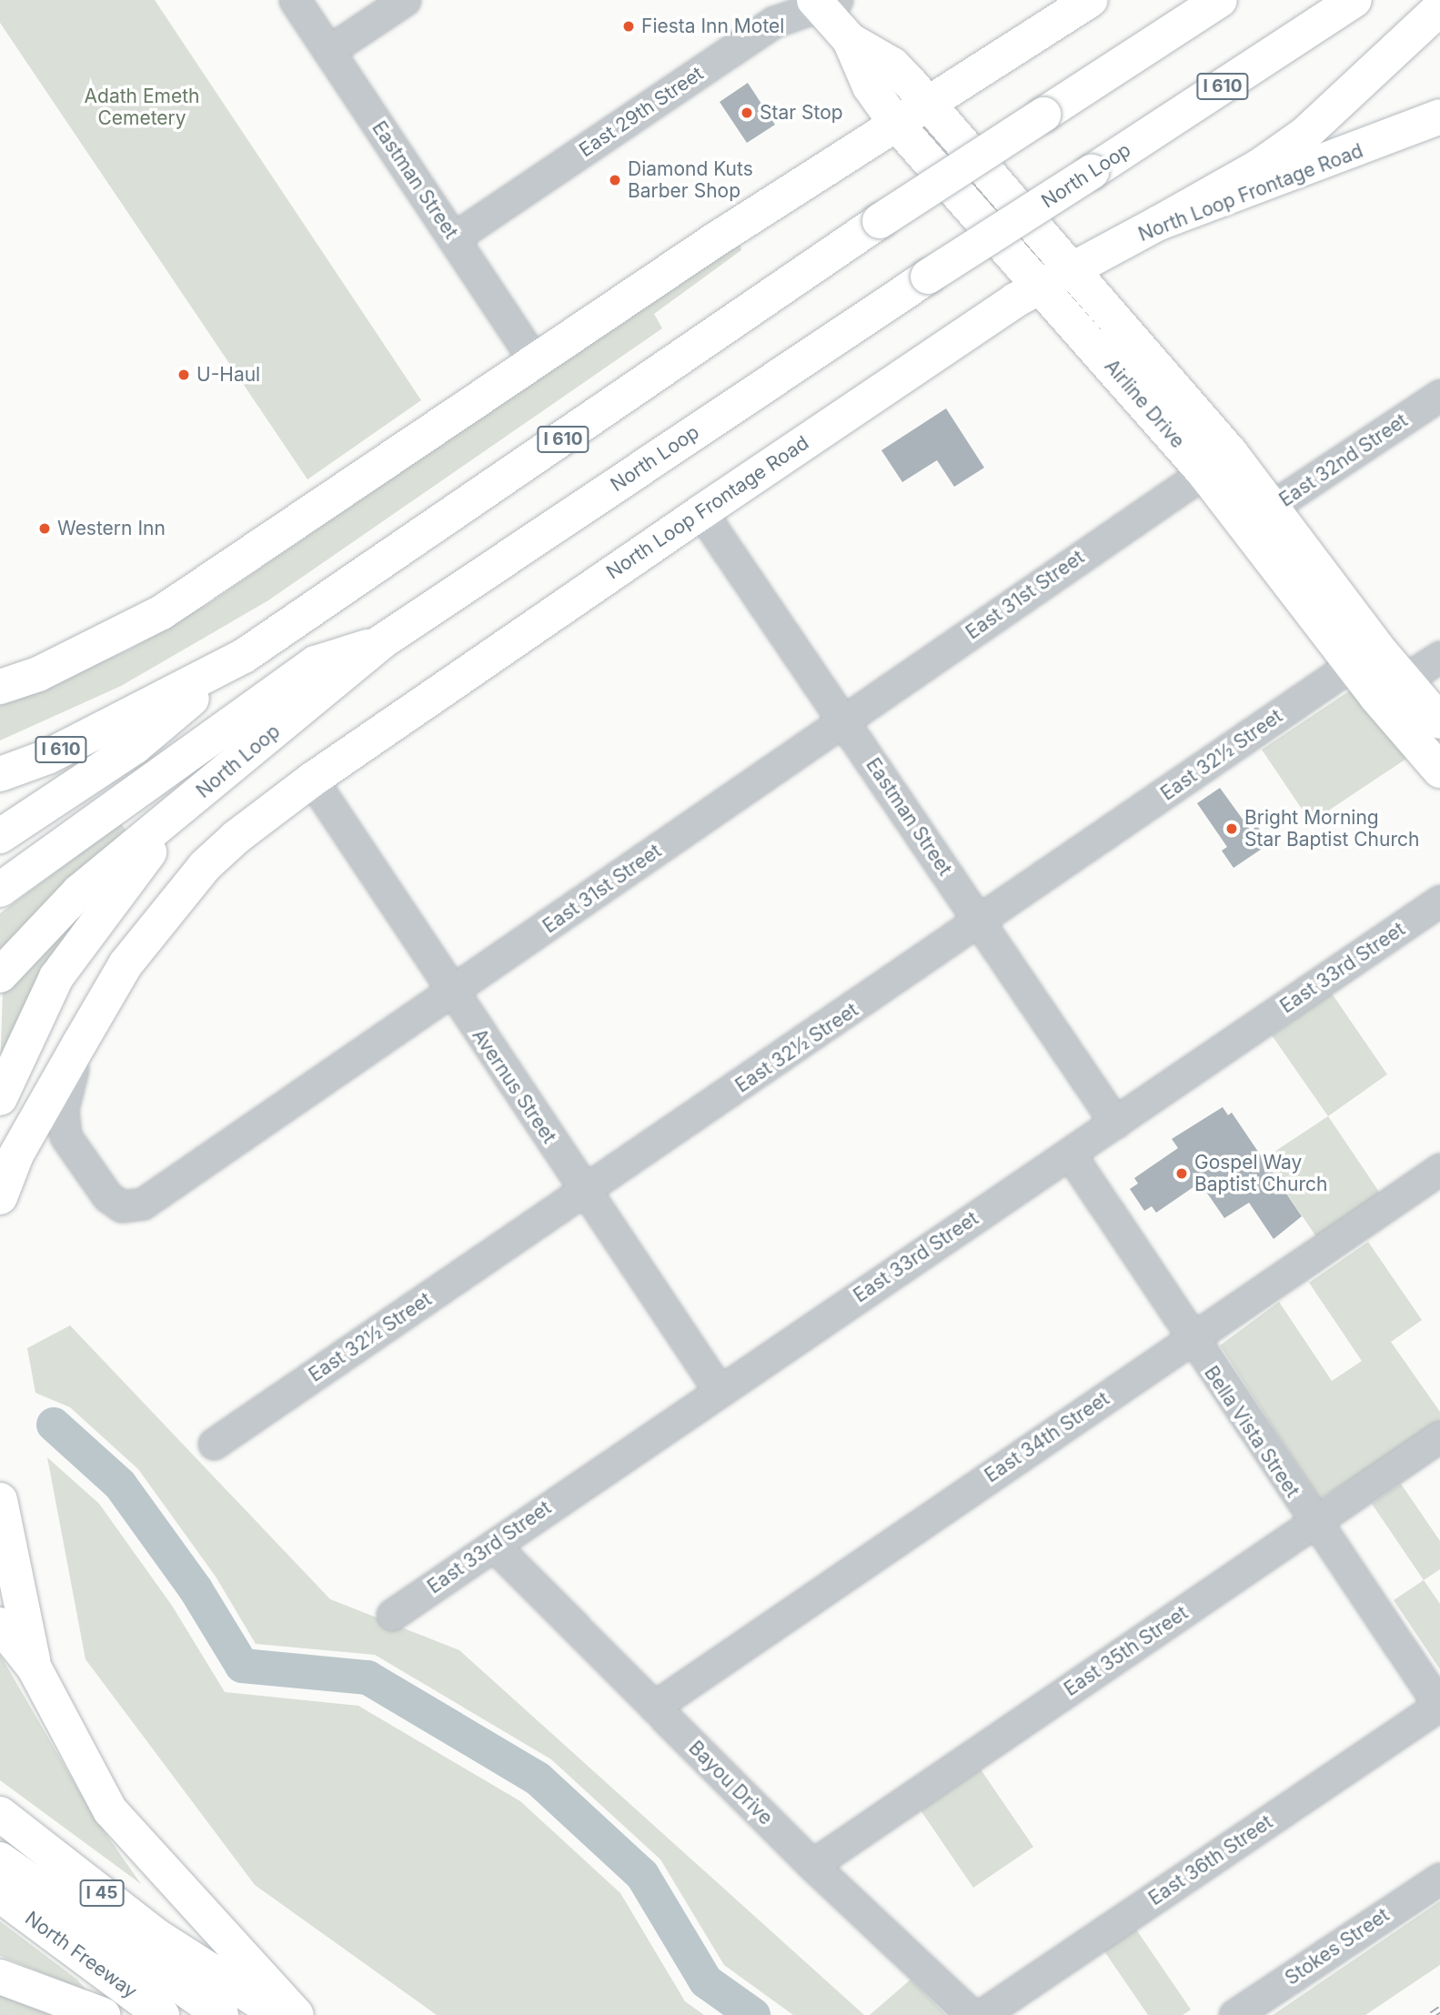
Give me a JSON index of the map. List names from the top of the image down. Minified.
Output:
{"streets":{"main road":["I 610","North Loop","North Loop Frontage Road","Airline Drive","I 45","North Freeway"],"street":["East 29th Street","Eastman Street","East 32nd Street","East 31st Street","East 32½ Street","East 33rd Street","Avernus Street","Bella Vista Street","East 34th Street","East 35th Street","Bayou Drive","East 36th Street","Stokes Street"]},"crossings":[["East 29th Street","Eastman Street"],["East 29th Street","Airline Drive"],["Eastman Street","North Loop Frontage Road"],["Eastman Street","East 31st Street"],["Eastman Street","East 32½ Street"],["Eastman Street","East 33rd Street"],["North Loop Frontage Road","Airline Drive"],["North Loop Frontage Road","East 31st Street"],["North Loop Frontage Road","Avernus Street"],["Airline Drive","East 32nd Street"],["Airline Drive","East 31st Street"],["Airline Drive","East 32½ Street"],["East 31st Street","Avernus Street"],["East 32½ Street","Avernus Street"],["East 33rd Street","Avernus Street"],["East 33rd Street","Bella Vista Street"],["East 33rd Street","Bayou Drive"],["Bella Vista Street","East 34th Street"],["Bella Vista Street","East 35th Street"],["Bella Vista Street","East 36th Street"],["East 34th Street","Bayou Drive"],["East 35th Street","Bayou Drive"]],"parks":["Adath Emeth Cemetery"],"places":["Fiesta Inn Motel","Star Stop","Diamond Kuts Barber Shop","U-Haul","Western Inn","Bright Morning Star Baptist Church","Gospel Way Baptist Church"]}
